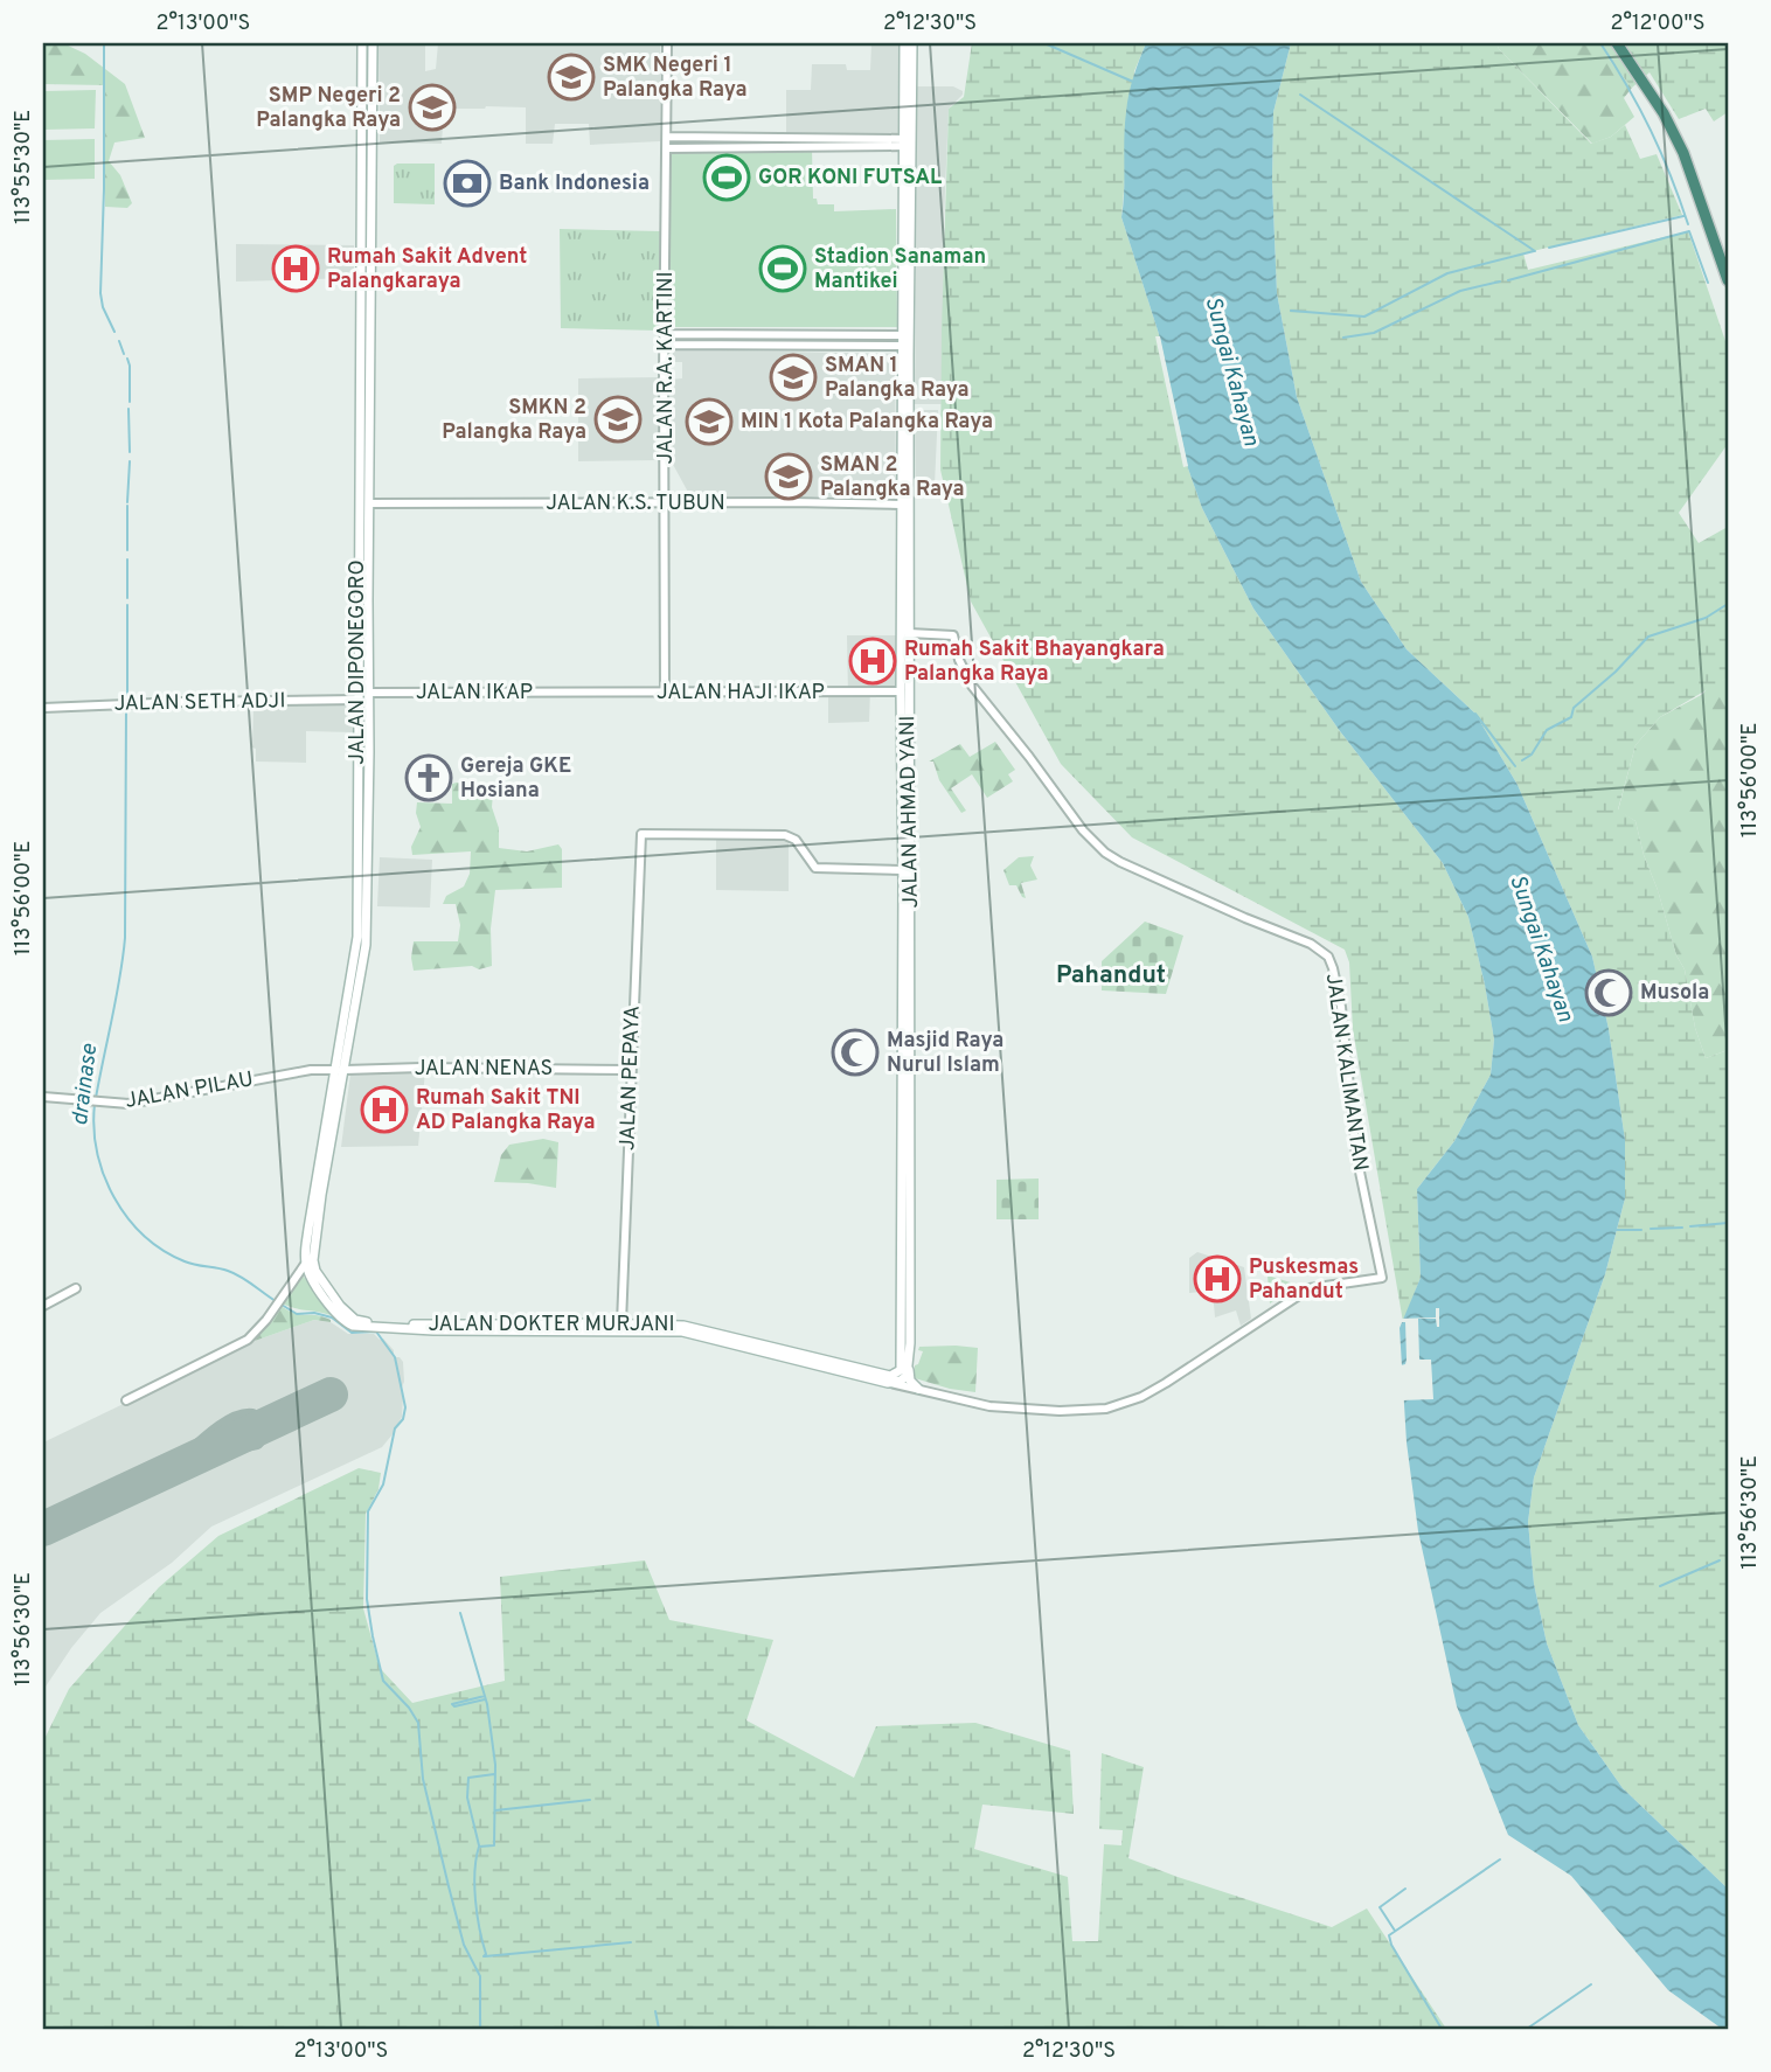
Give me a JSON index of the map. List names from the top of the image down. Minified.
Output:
{"streets":{"main road":["JALAN DIPONEGORO","JALAN AHMAD YANI","JALAN DOKTER MURJANI"],"street":["JALAN R.A. KARTINI","JALAN K.S. TUBUN","JALAN IKAP","JALAN HAJI IKAP","JALAN SETH ADJI","JALAN NENAS","JALAN KALIMANTAN","JALAN PEPAYA","JALAN PILAU"]},"crossings":[["JALAN R.A. KARTINI","JALAN K.S. TUBUN"],["JALAN R.A. KARTINI","JALAN HAJI IKAP"],["JALAN K.S. TUBUN","JALAN DIPONEGORO"],["JALAN K.S. TUBUN","JALAN AHMAD YANI"],["JALAN DIPONEGORO","JALAN IKAP"],["JALAN DIPONEGORO","JALAN SETH ADJI"],["JALAN DIPONEGORO","JALAN NENAS"],["JALAN DIPONEGORO","JALAN PILAU"],["JALAN DIPONEGORO","JALAN DOKTER MURJANI"],["JALAN IKAP","JALAN HAJI IKAP"],["JALAN HAJI IKAP","JALAN AHMAD YANI"],["JALAN AHMAD YANI","JALAN KALIMANTAN"],["JALAN AHMAD YANI","JALAN PEPAYA"],["JALAN AHMAD YANI","JALAN DOKTER MURJANI"],["JALAN NENAS","JALAN PEPAYA"],["JALAN NENAS","JALAN PILAU"],["JALAN KALIMANTAN","JALAN DOKTER MURJANI"],["JALAN PEPAYA","JALAN DOKTER MURJANI"]],"districts":["Pahandut"],"water":["Sungai Kahayan","drainase"],"places":{"school or university":["SMK Negeri 1 Palangka Raya","SMP Negeri 2 Palangka Raya","SMAN 1 Palangka Raya","SMKN 2 Palangka Raya","MIN 1 Kota Palangka Raya","SMAN 2 Palangka Raya"],"sports":["GOR KONI FUTSAL","Stadion Sanaman Mantikei"],"bank":["Bank Indonesia"],"hospital":["Rumah Sakit Advent Palangkaraya","Rumah Sakit Bhayangkara Palangka Raya","Rumah Sakit TNI AD Palangka Raya","Puskesmas Pahandut"],"church":["Gereja GKE Hosiana"],"mosque":["Musola","Masjid Raya Nurul Islam"]},"coordinates":["2°13'00\"S","2°12'30\"S","2°12'00\"S","113°55'30\"E","113°56'00\"E","113°56'30\"E"]}
